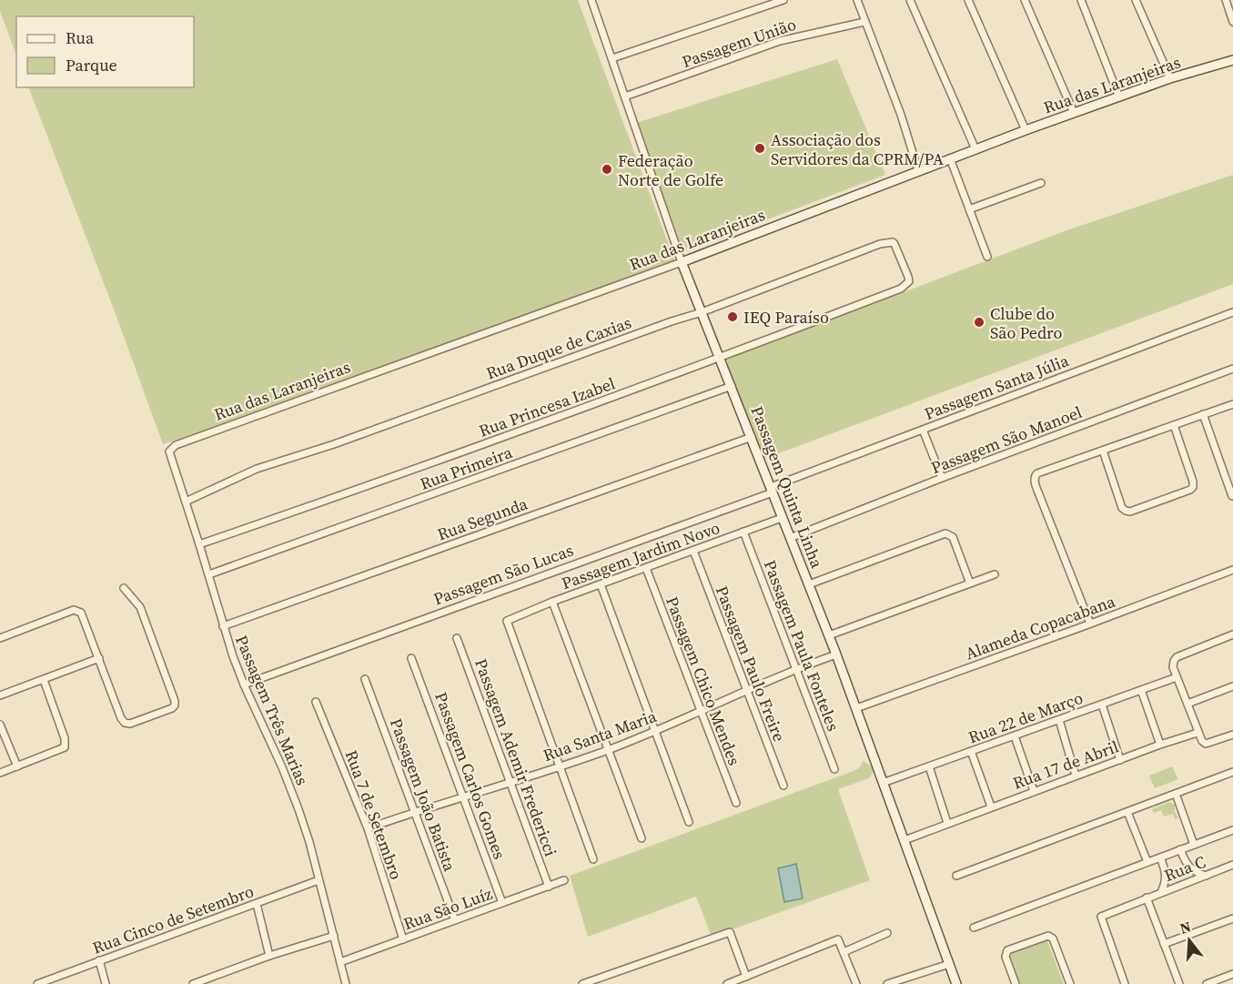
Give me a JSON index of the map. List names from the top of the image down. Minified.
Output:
{"streets":{"street":["Passagem União","Rua das Laranjeiras","Rua Duque de Caxias","Passagem Santa Júlia","Rua Princesa Izabel","Passagem São Manoel","Rua Primeira","Passagem Quinta Linha","Rua Segunda","Passagem Jardim Novo","Passagem São Lucas","Alameda Copacabana","Passagem Paula Fonteles","Passagem Paulo Freire","Passagem Chico Mendes","Passagem Três Marias","Rua 22 de Março","Rua Santa Maria","Passagem Ademir Fredericci","Rua 17 de Abril","Passagem Carlos Gomes","Passagem João Batista","Rua 7 de Setembro","Rua C","Rua São Luíz","Rua Cinco de Setembro"]},"crossings":[["Passagem União","Passagem Quinta Linha"],["Rua das Laranjeiras","Passagem Quinta Linha"],["Rua das Laranjeiras","Passagem Três Marias"],["Rua Duque de Caxias","Rua Princesa Izabel"],["Rua Duque de Caxias","Passagem Quinta Linha"],["Rua Duque de Caxias","Passagem Três Marias"],["Passagem Santa Júlia","Passagem Quinta Linha"],["Passagem Santa Júlia","Passagem São Lucas"],["Rua Princesa Izabel","Passagem Quinta Linha"],["Rua Princesa Izabel","Passagem Três Marias"],["Passagem São Manoel","Passagem Quinta Linha"],["Rua Primeira","Passagem Quinta Linha"],["Rua Primeira","Passagem Três Marias"],["Passagem Quinta Linha","Rua Segunda"],["Passagem Quinta Linha","Passagem Jardim Novo"],["Passagem Quinta Linha","Passagem São Lucas"],["Passagem Quinta Linha","Alameda Copacabana"],["Passagem Quinta Linha","Rua 22 de Março"],["Passagem Quinta Linha","Rua Santa Maria"],["Passagem Quinta Linha","Rua 17 de Abril"],["Rua Segunda","Passagem Três Marias"],["Passagem Jardim Novo","Passagem Paula Fonteles"],["Passagem Jardim Novo","Passagem Paulo Freire"],["Passagem Jardim Novo","Passagem Chico Mendes"],["Passagem Jardim Novo","Rua Santa Maria"],["Passagem São Lucas","Passagem Três Marias"],["Passagem Paula Fonteles","Rua Santa Maria"],["Passagem Paulo Freire","Rua Santa Maria"],["Passagem Chico Mendes","Rua Santa Maria"],["Passagem Três Marias","Rua São Luíz"],["Passagem Três Marias","Rua Cinco de Setembro"],["Rua Santa Maria","Passagem Ademir Fredericci"],["Rua Santa Maria","Passagem Carlos Gomes"],["Rua Santa Maria","Passagem João Batista"],["Rua Santa Maria","Rua 7 de Setembro"],["Passagem Ademir Fredericci","Rua São Luíz"],["Passagem Carlos Gomes","Rua São Luíz"],["Passagem João Batista","Rua São Luíz"],["Rua 7 de Setembro","Rua São Luíz"]],"places":["Associação dos Servidores da CPRM/PA","Federação Norte de Golfe","IEQ Paraíso","Clube do São Pedro"],"legend":["Rua","Parque"],"north":"top"}
